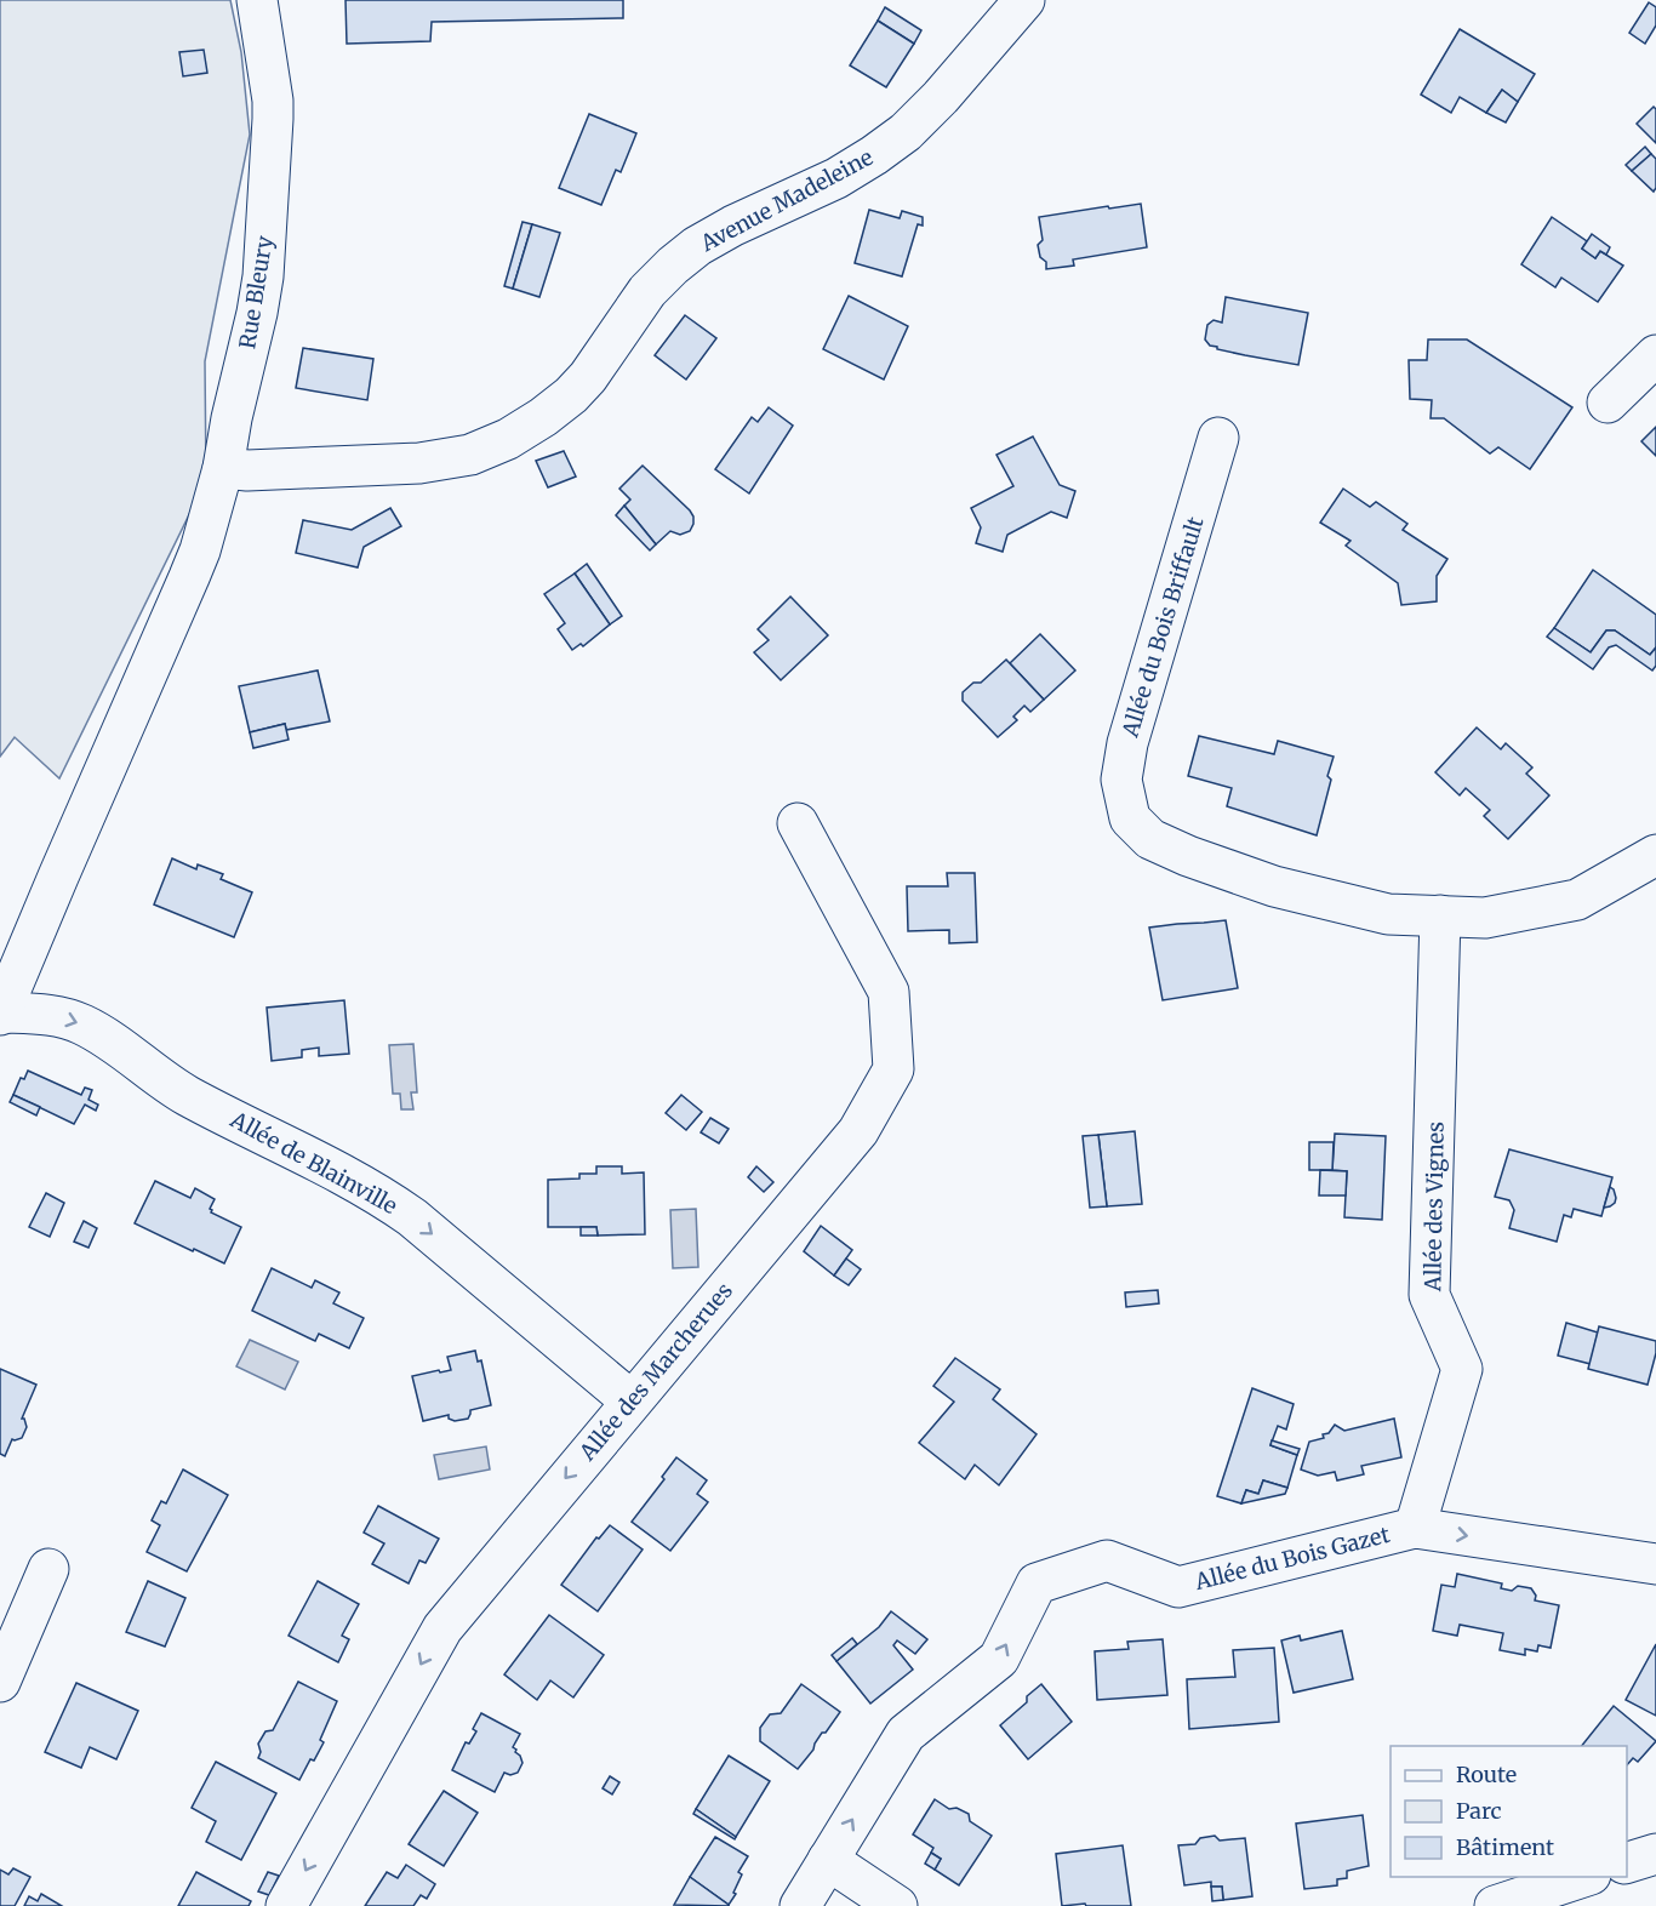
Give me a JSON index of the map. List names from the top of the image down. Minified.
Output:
{"streets":{"street":["Avenue Madeleine","Allée du Bois Briffault","Allée de Blainville","Allée des Vignes","Allée des Marcherues","Allée du Bois Gazet"]},"crossings":[["Allée du Bois Briffault","Allée des Vignes"],["Allée de Blainville","Allée des Marcherues"],["Allée des Vignes","Allée du Bois Gazet"]],"one_way":["Allée de Blainville","Allée des Marcherues","Allée du Bois Gazet"],"legend":["Route","Parc","Bâtiment"]}
